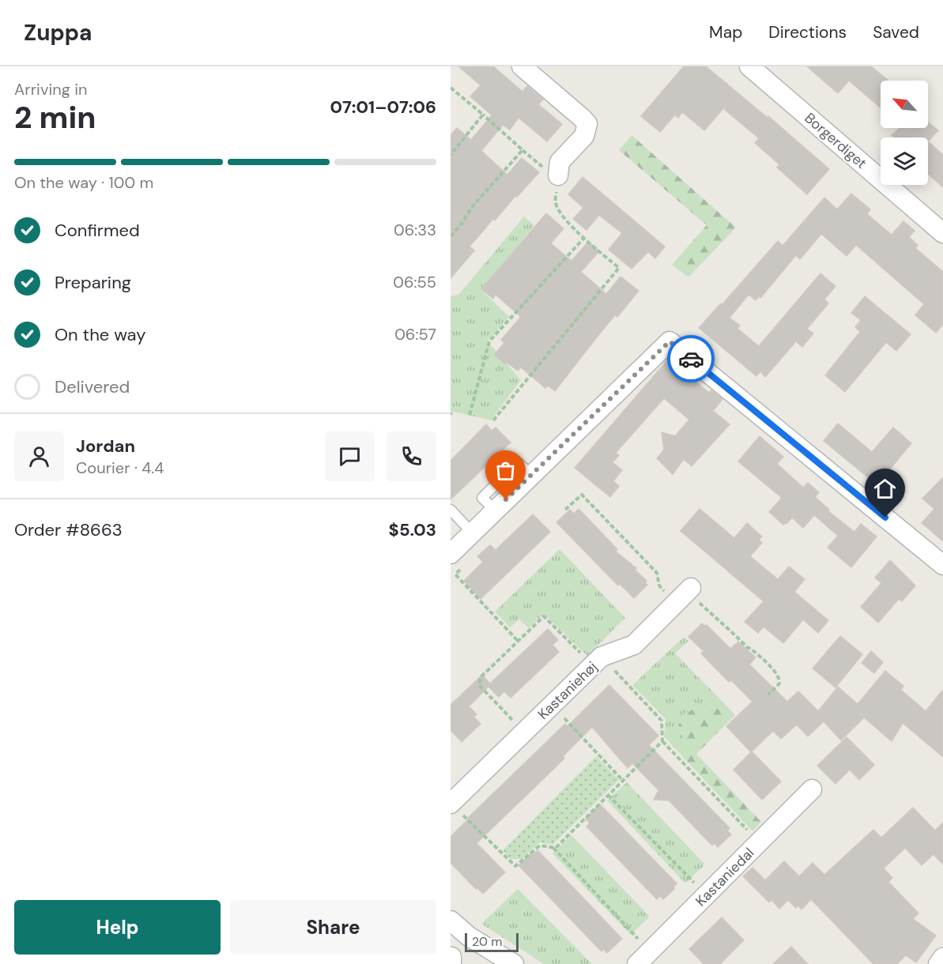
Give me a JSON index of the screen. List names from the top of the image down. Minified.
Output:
{"streets":{"street":["Borgerdiget","Kastaniehøj","Kastaniedal"]},"scale_bar":"20 m","north":"top left","page":{"header":"Zuppa","nav":["Map","Directions","Saved"],"heading":["2 min","Arriving in","07:01–07:06"],"panel":["Jordan","Courier · 4.4","Order #8663","$5.03"],"bar":"On the way · 100 m","list":[["Confirmed","06:33"],["Preparing","06:55"],["On the way","06:57"],"Delivered"],"buttons":["Help","Share"],"scale":"20 m"}}
